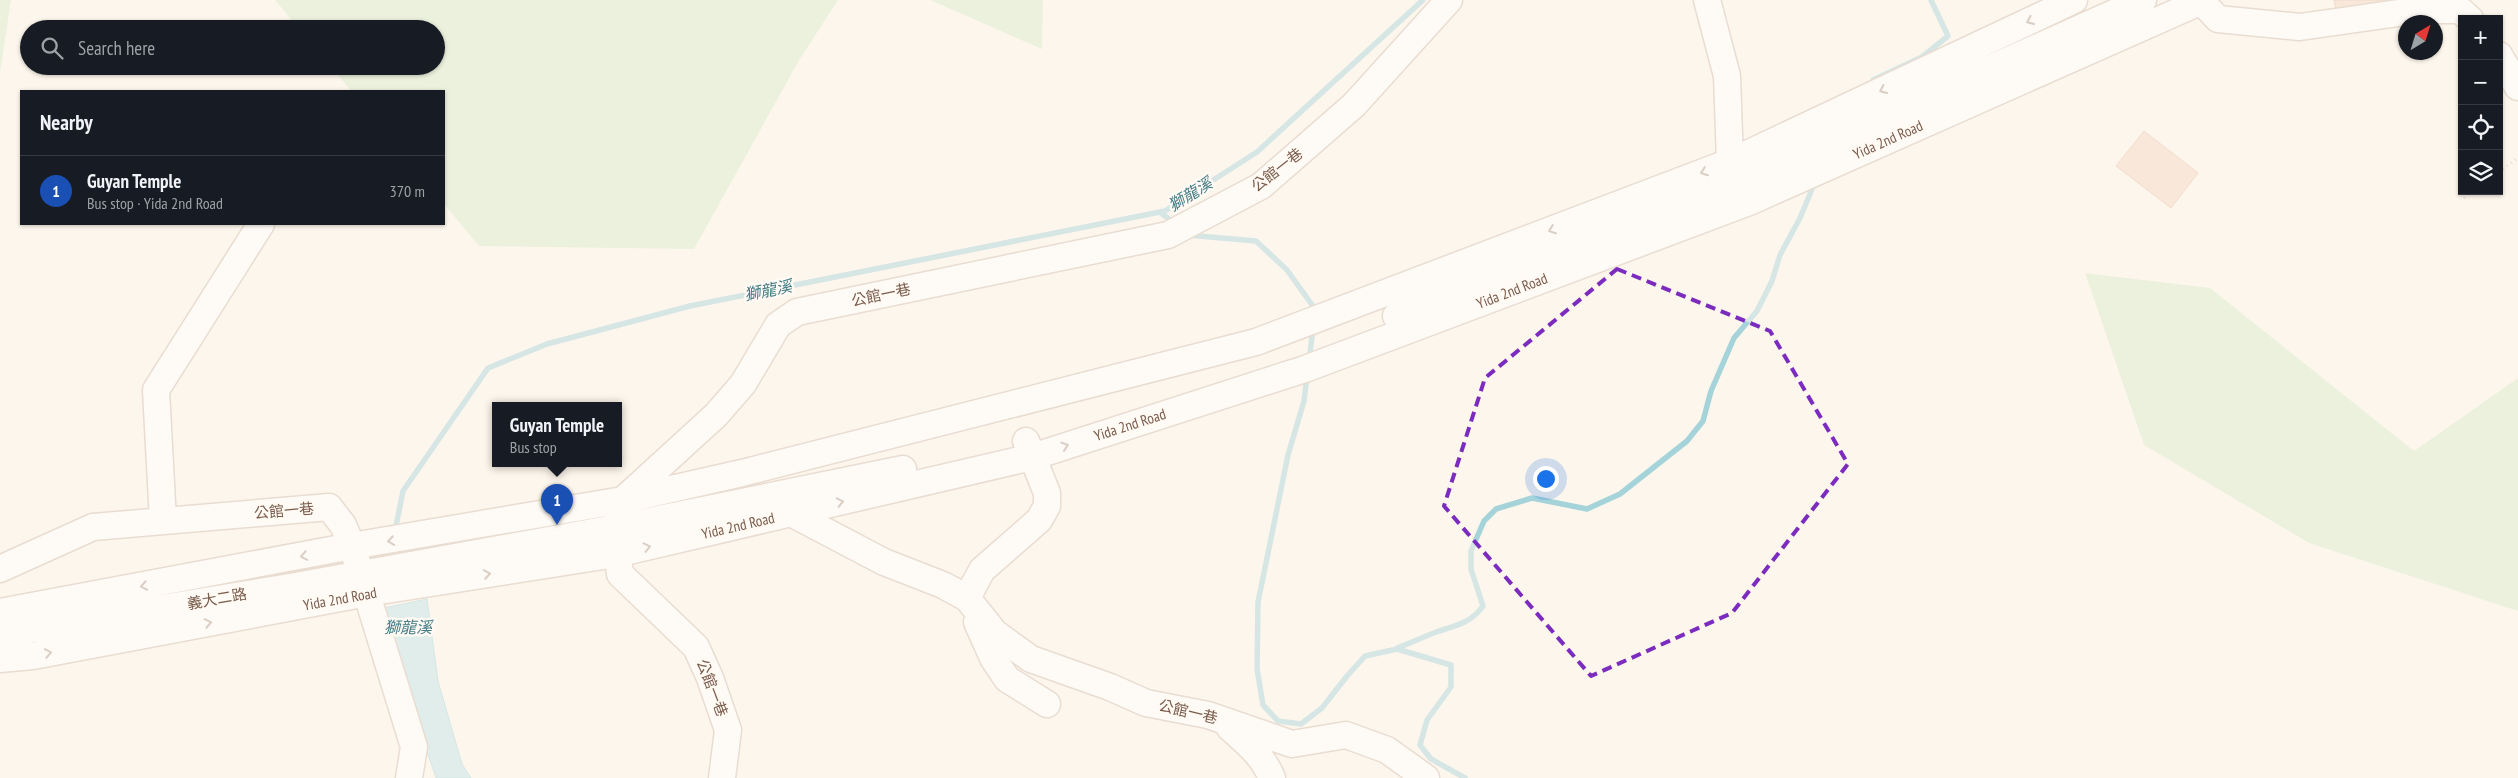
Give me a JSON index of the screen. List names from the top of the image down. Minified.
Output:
{"streets":{"street":["Yida 2nd Road","公館一巷","義大二路"]},"crossings":[["Yida 2nd Road","公館一巷"],["Yida 2nd Road","義大二路"],["公館一巷","義大二路"]],"water":["獅龍溪"],"north":"top right","page":{"map_buttons":["+","−"],"search":"Search here","heading":"Nearby","list":[{"mark":"1","name":"Guyan Temple","note":"Bus stop · Yida 2nd Road","value":"370 m"}],"popup":["Guyan Temple","Bus stop"],"pins":"1"}}
